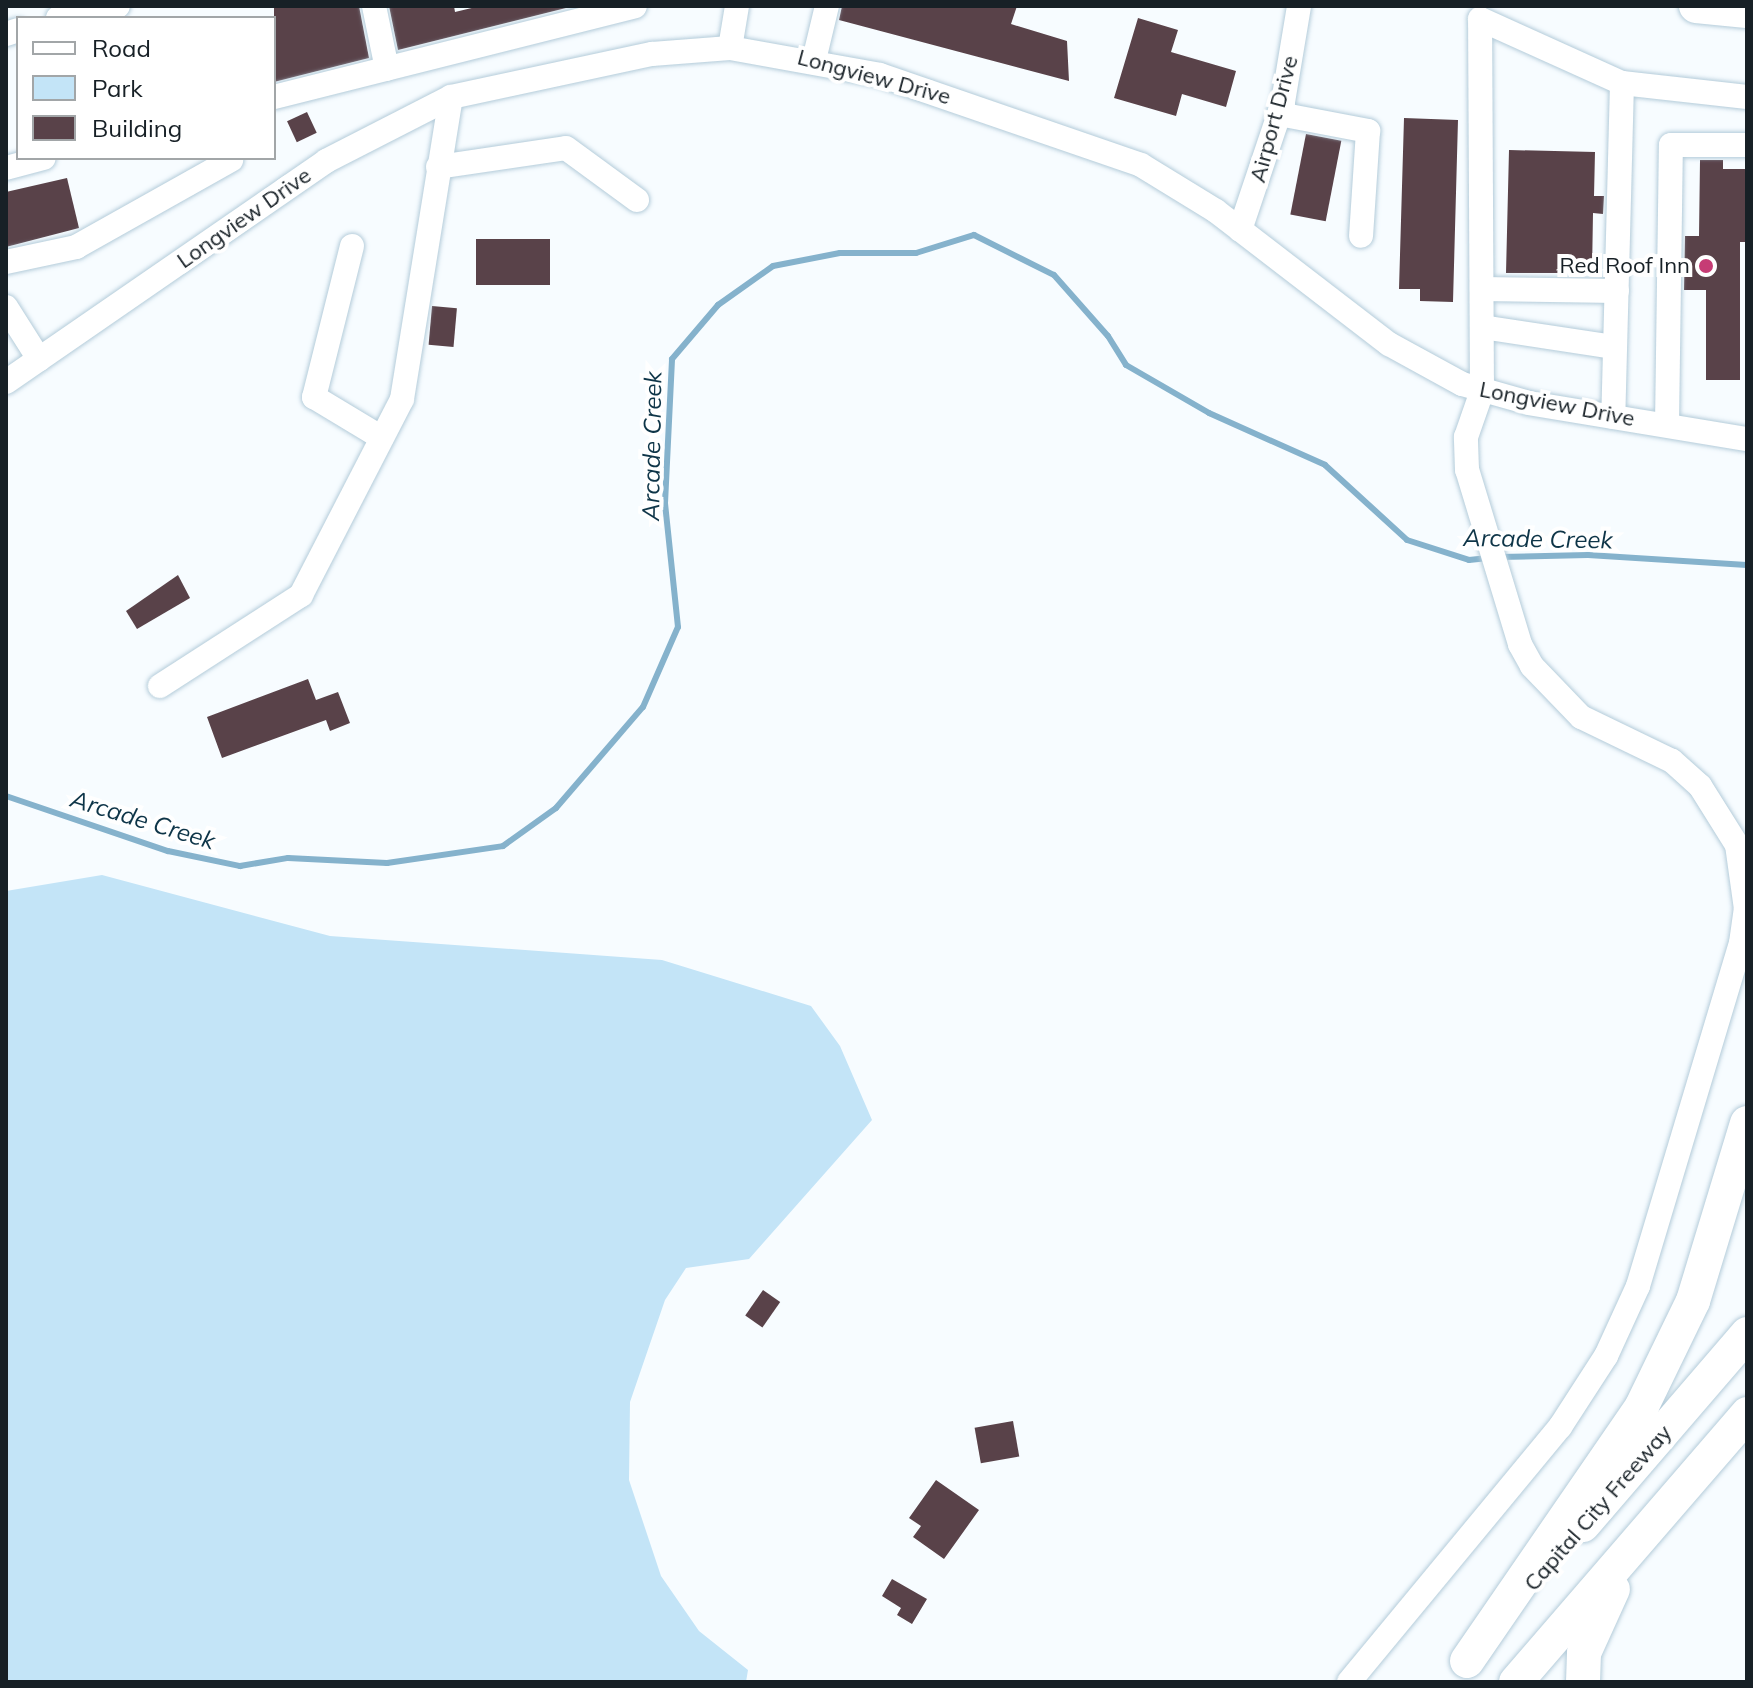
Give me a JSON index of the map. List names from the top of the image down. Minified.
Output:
{"streets":{"highway":["Capital City Freeway"],"street":["Longview Drive","Airport Drive"]},"crossings":[["Longview Drive","Airport Drive"]],"water":["Arcade Creek"],"places":["Red Roof Inn"],"legend":["Road","Park","Building"]}
